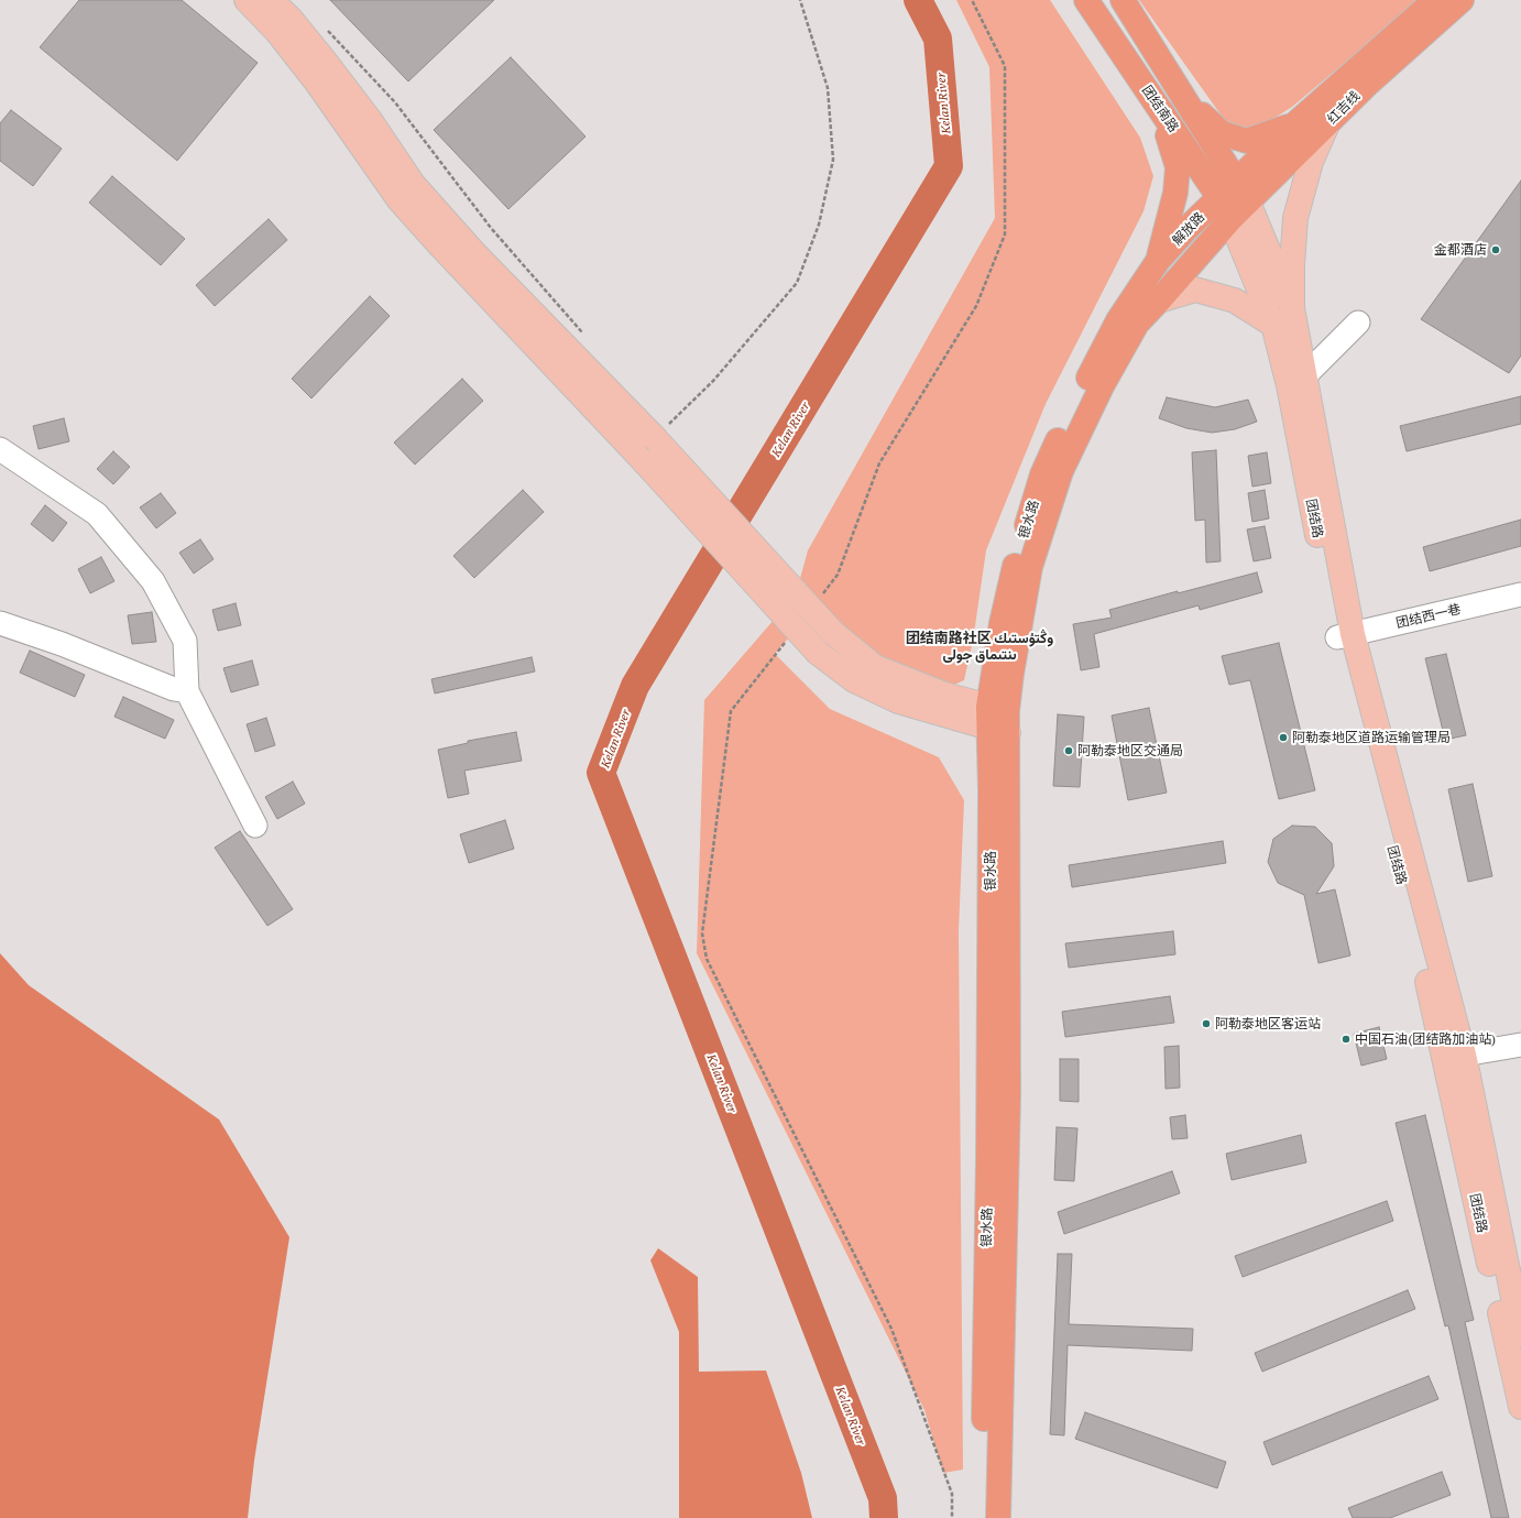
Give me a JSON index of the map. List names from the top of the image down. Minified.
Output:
{"streets":{"highway":["红吉线","团结南路","解放路","银水路"],"main road":["团结路"],"street":["团结西一巷"]},"crossings":[["红吉线","团结南路"],["红吉线","解放路"],["红吉线","团结路"],["红吉线","银水路"],["团结南路","解放路"],["团结南路","团结路"],["团结南路","银水路"],["解放路","银水路"],["团结路","银水路"],["团结路","团结西一巷"]],"districts":["团结南路社区 وڭتۇستىك ىنتىماق جولى"],"water":["Kelan River"],"places":["金都酒店","阿勒泰地区道路运输管理局","阿勒泰地区交通局","阿勒泰地区客运站","中国石油(团结路加油站)"]}
